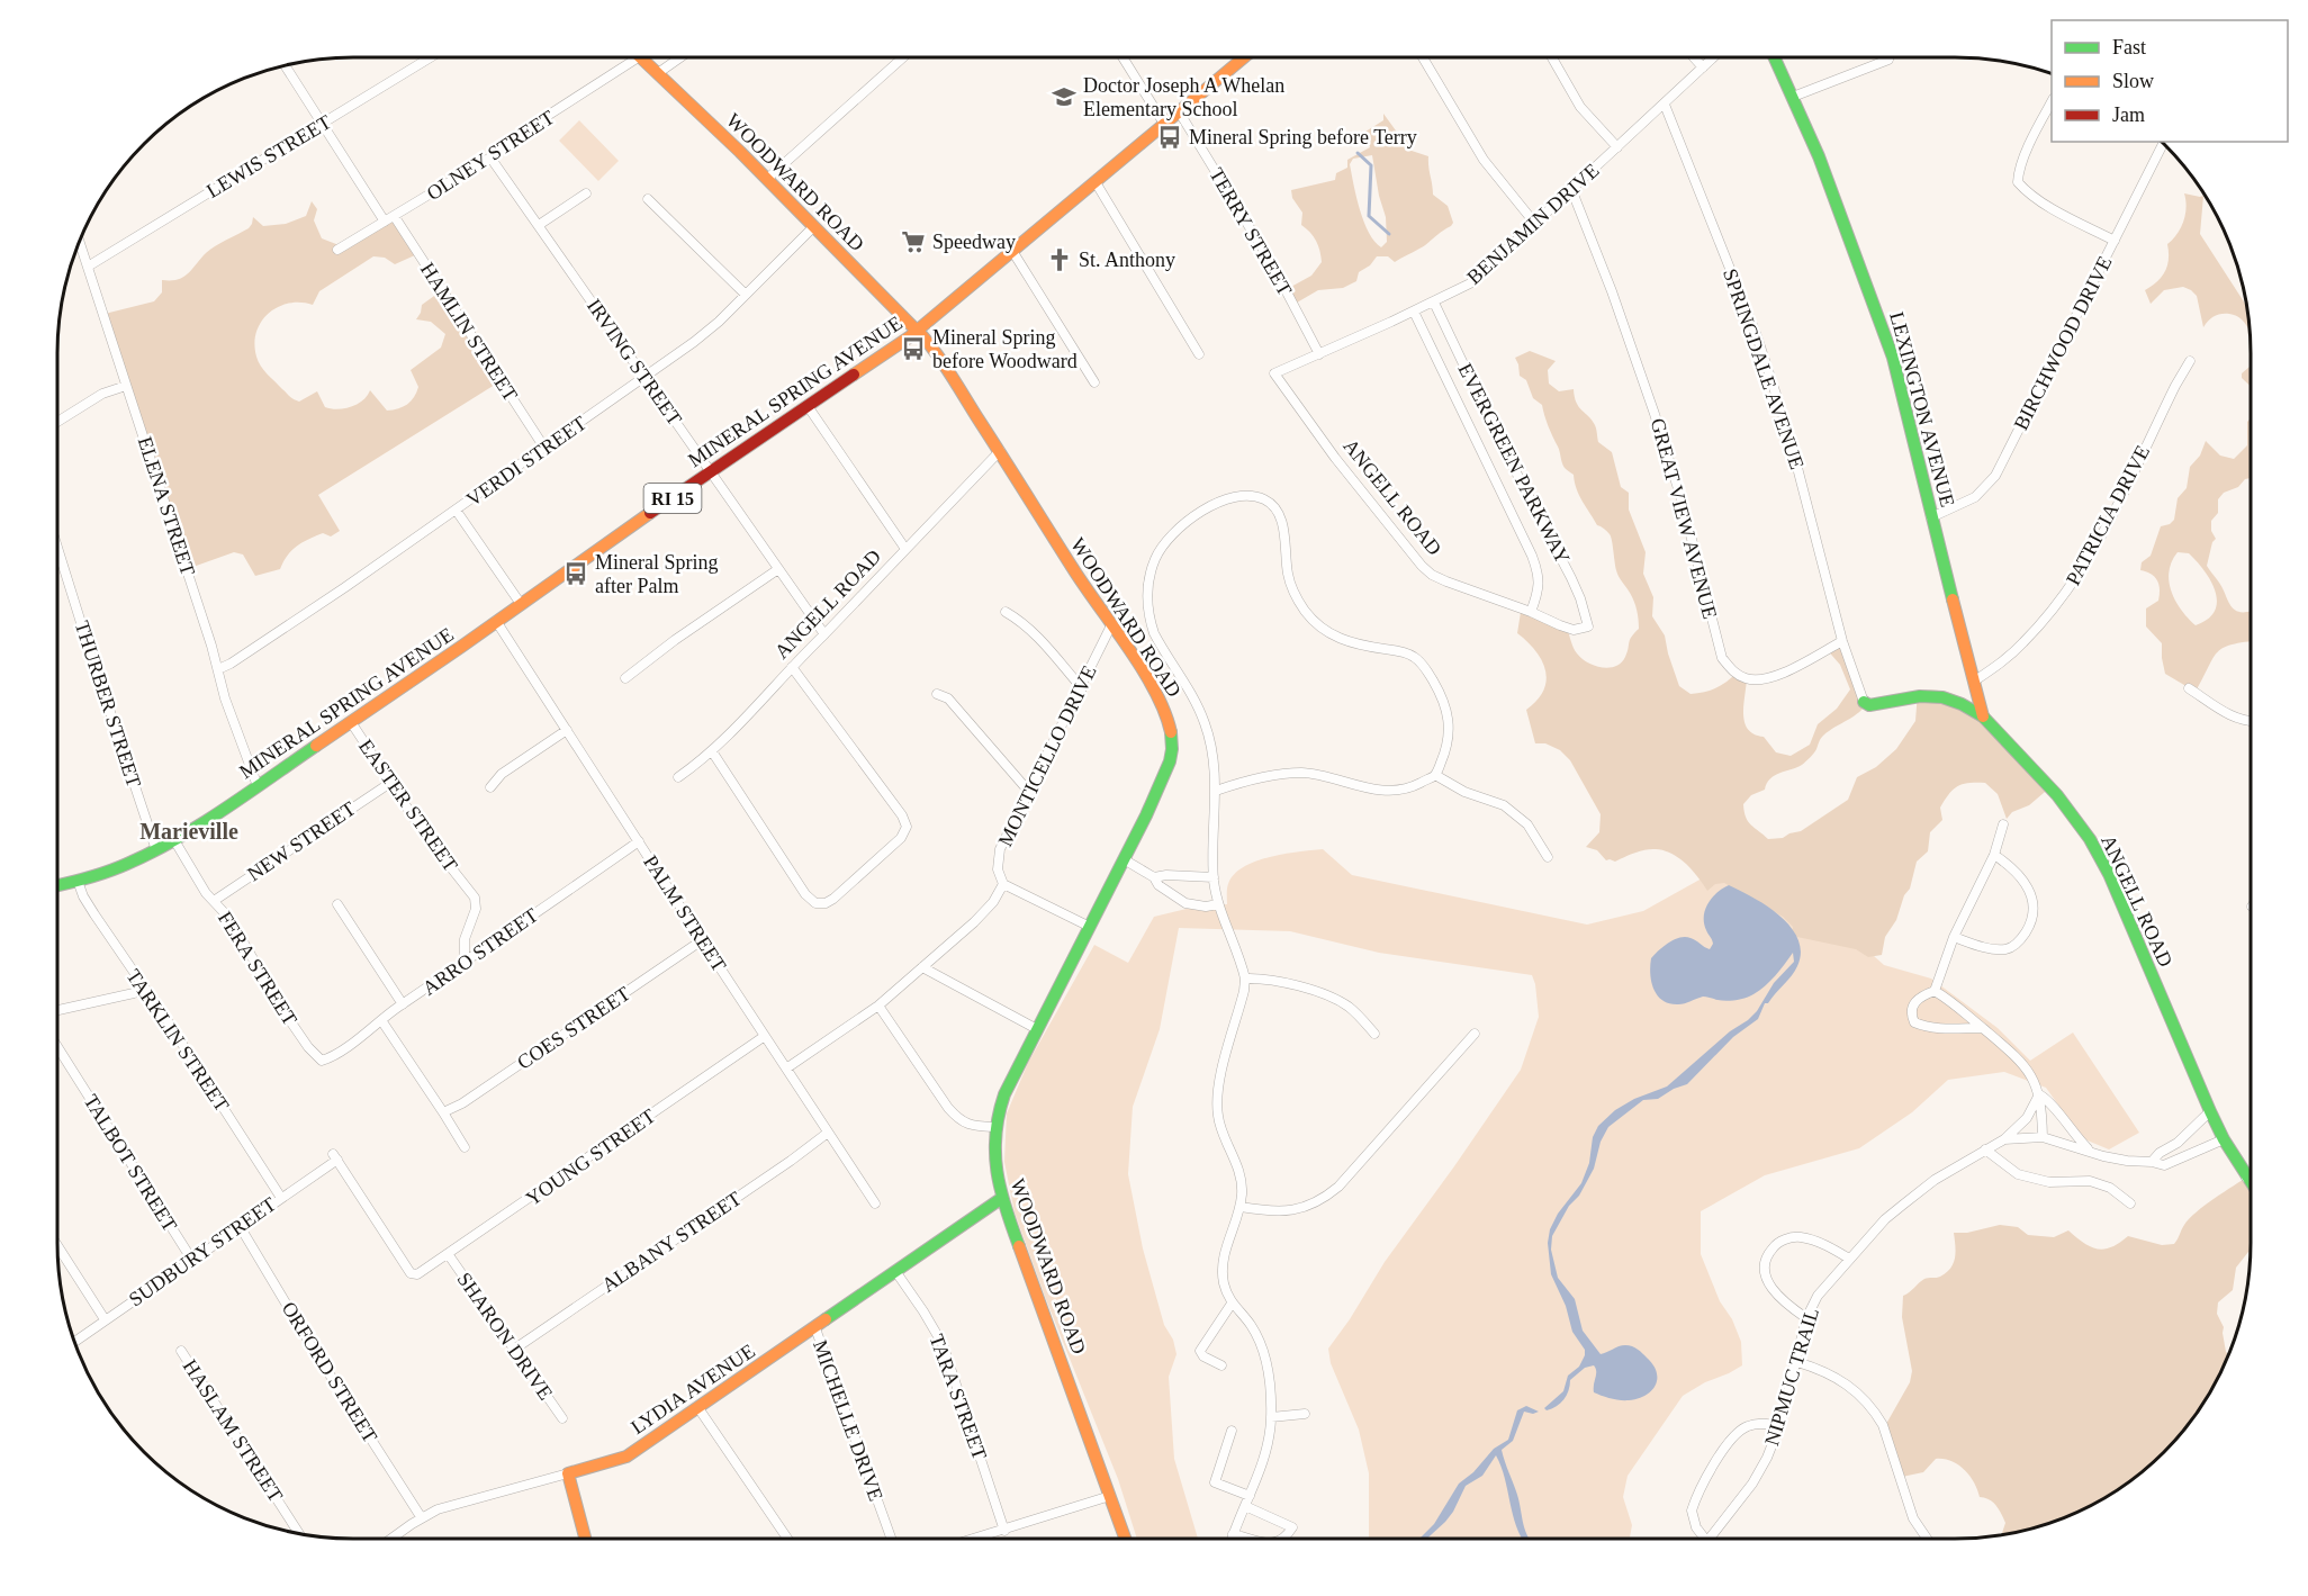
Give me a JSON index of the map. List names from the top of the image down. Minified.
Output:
{"streets":{"street":["OLNEY STREET","LEWIS STREET","WOODWARD ROAD","BENJAMIN DRIVE","TERRY STREET","HAMLIN STREET","BIRCHWOOD DRIVE","IRVING STREET","SPRINGDALE AVENUE","MINERAL SPRING AVENUE","LEXINGTON AVENUE","VERDI STREET","EVERGREEN PARKWAY","ANGELL ROAD","RI 15","ELENA STREET","PATRICIA DRIVE","GREAT VIEW AVENUE","THURBER STREET","MONTICELLO DRIVE","EASTER STREET","NEW STREET","PALM STREET","ARRO STREET","FERA STREET","COES STREET","TARKLIN STREET","YOUNG STREET","TALBOT STREET","ALBANY STREET","SUDBURY STREET","SHARON DRIVE","ORFORD STREET","NIPMUC TRAIL","LYDIA AVENUE","TARA STREET","MICHELLE DRIVE","HASLAM STREET"]},"crossings":[["OLNEY STREET","HAMLIN STREET"],["OLNEY STREET","IRVING STREET"],["LEWIS STREET","ELENA STREET"],["WOODWARD ROAD","MINERAL SPRING AVENUE"],["WOODWARD ROAD","VERDI STREET"],["WOODWARD ROAD","ANGELL ROAD"],["WOODWARD ROAD","MONTICELLO DRIVE"],["WOODWARD ROAD","LYDIA AVENUE"],["BENJAMIN DRIVE","TERRY STREET"],["BENJAMIN DRIVE","SPRINGDALE AVENUE"],["BENJAMIN DRIVE","EVERGREEN PARKWAY"],["BENJAMIN DRIVE","ANGELL ROAD"],["BENJAMIN DRIVE","GREAT VIEW AVENUE"],["TERRY STREET","MINERAL SPRING AVENUE"],["HAMLIN STREET","VERDI STREET"],["BIRCHWOOD DRIVE","LEXINGTON AVENUE"],["IRVING STREET","MINERAL SPRING AVENUE"],["IRVING STREET","VERDI STREET"],["IRVING STREET","ANGELL ROAD"],["SPRINGDALE AVENUE","GREAT VIEW AVENUE"],["MINERAL SPRING AVENUE","ELENA STREET"],["MINERAL SPRING AVENUE","THURBER STREET"],["MINERAL SPRING AVENUE","EASTER STREET"],["MINERAL SPRING AVENUE","PALM STREET"],["MINERAL SPRING AVENUE","FERA STREET"],["MINERAL SPRING AVENUE","TARKLIN STREET"],["LEXINGTON AVENUE","ANGELL ROAD"],["LEXINGTON AVENUE","PATRICIA DRIVE"],["VERDI STREET","ELENA STREET"],["EVERGREEN PARKWAY","ANGELL ROAD"],["ANGELL ROAD","NIPMUC TRAIL"],["EASTER STREET","NEW STREET"],["EASTER STREET","ARRO STREET"],["NEW STREET","FERA STREET"],["PALM STREET","ARRO STREET"],["PALM STREET","COES STREET"],["PALM STREET","YOUNG STREET"],["PALM STREET","ALBANY STREET"],["ARRO STREET","FERA STREET"],["TARKLIN STREET","SUDBURY STREET"],["YOUNG STREET","SUDBURY STREET"],["YOUNG STREET","SHARON DRIVE"],["TALBOT STREET","SUDBURY STREET"],["ALBANY STREET","SHARON DRIVE"],["SUDBURY STREET","ORFORD STREET"],["ORFORD STREET","LYDIA AVENUE"],["LYDIA AVENUE","TARA STREET"],["LYDIA AVENUE","MICHELLE DRIVE"]],"districts":["Marieville"],"places":{"school or university":["Doctor Joseph A Whelan Elementary School"],"bus stop":["Mineral Spring before Terry","Mineral Spring before Woodward","Mineral Spring after Palm"],"supermarket":["Speedway"],"church":["St. Anthony"]},"legend":["Fast","Slow","Jam"]}
